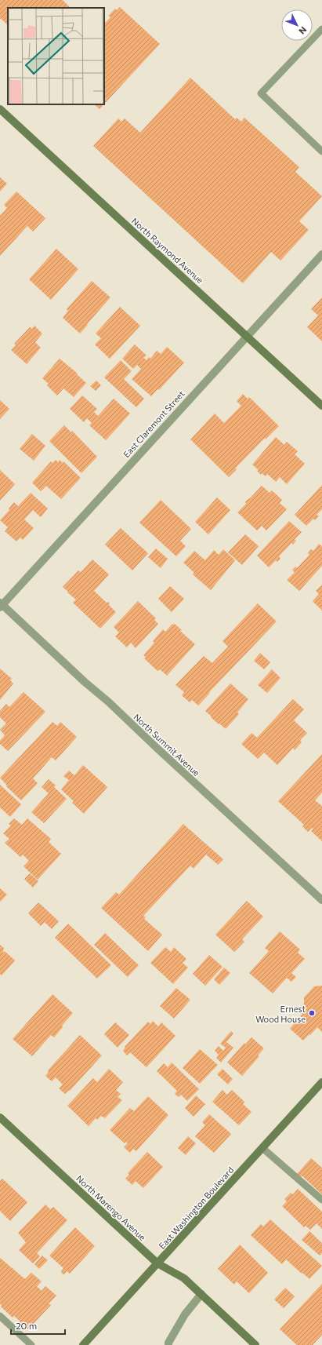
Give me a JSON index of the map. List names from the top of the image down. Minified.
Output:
{"streets":{"street":["North Raymond Avenue","East Claremont Street","North Summit Avenue","North Marengo Avenue","East Washington Boulevard"]},"crossings":[["North Raymond Avenue","East Claremont Street"],["East Claremont Street","North Summit Avenue"],["North Marengo Avenue","East Washington Boulevard"]],"places":["Ernest Wood House"],"scale_bar":"20 m","north":"bottom right"}
